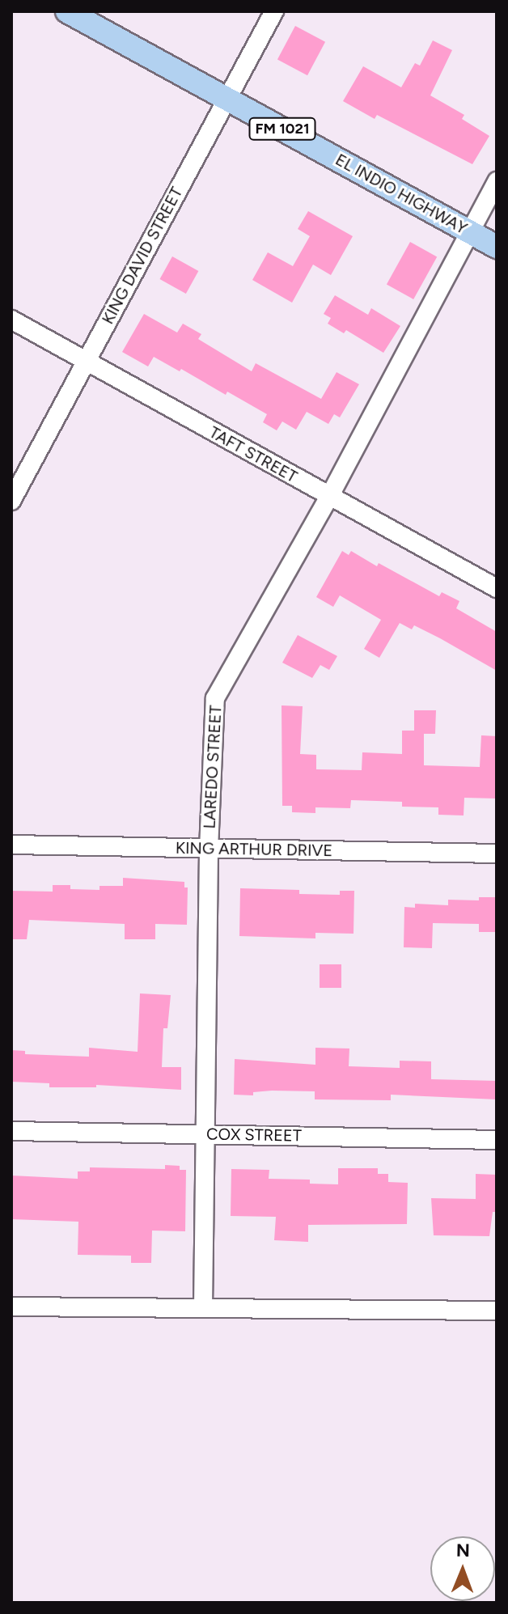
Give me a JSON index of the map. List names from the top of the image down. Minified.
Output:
{"streets":{"main road":["FM 1021","EL INDIO HIGHWAY"],"street":["KING DAVID STREET","TAFT STREET","LAREDO STREET","KING ARTHUR DRIVE","COX STREET"]},"crossings":[["EL INDIO HIGHWAY","KING DAVID STREET"],["EL INDIO HIGHWAY","LAREDO STREET"],["KING DAVID STREET","TAFT STREET"],["TAFT STREET","LAREDO STREET"],["LAREDO STREET","KING ARTHUR DRIVE"],["LAREDO STREET","COX STREET"]],"north":"top"}
